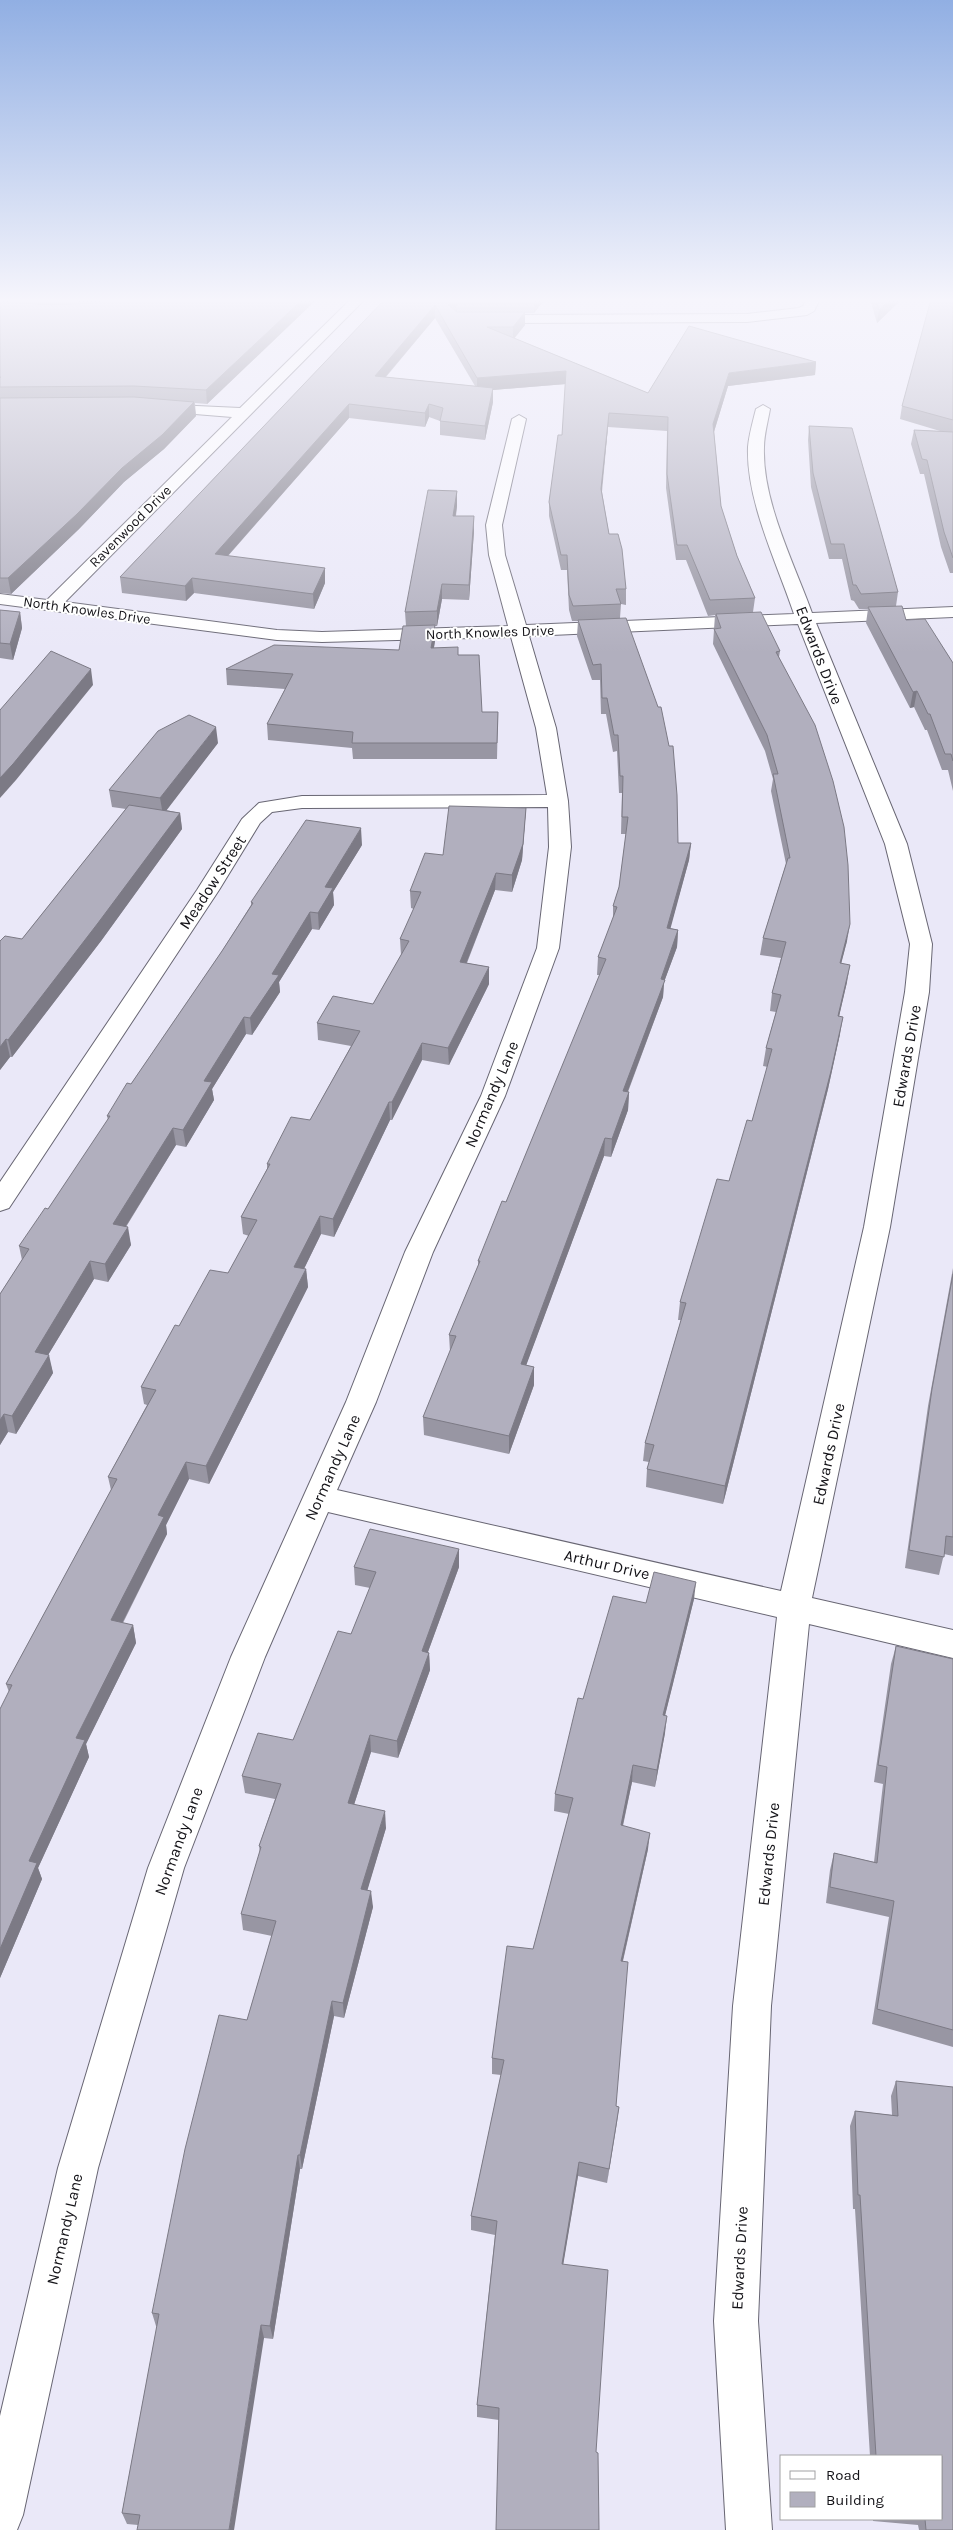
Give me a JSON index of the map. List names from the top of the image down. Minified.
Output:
{"streets":{"street":["Ravenwood Drive","North Knowles Drive","Edwards Drive","Meadow Street","Normandy Lane","Arthur Drive"]},"crossings":[["Ravenwood Drive","North Knowles Drive"],["North Knowles Drive","Edwards Drive"],["North Knowles Drive","Normandy Lane"],["Edwards Drive","Arthur Drive"],["Meadow Street","Normandy Lane"],["Normandy Lane","Arthur Drive"]],"legend":["Road","Building"]}
